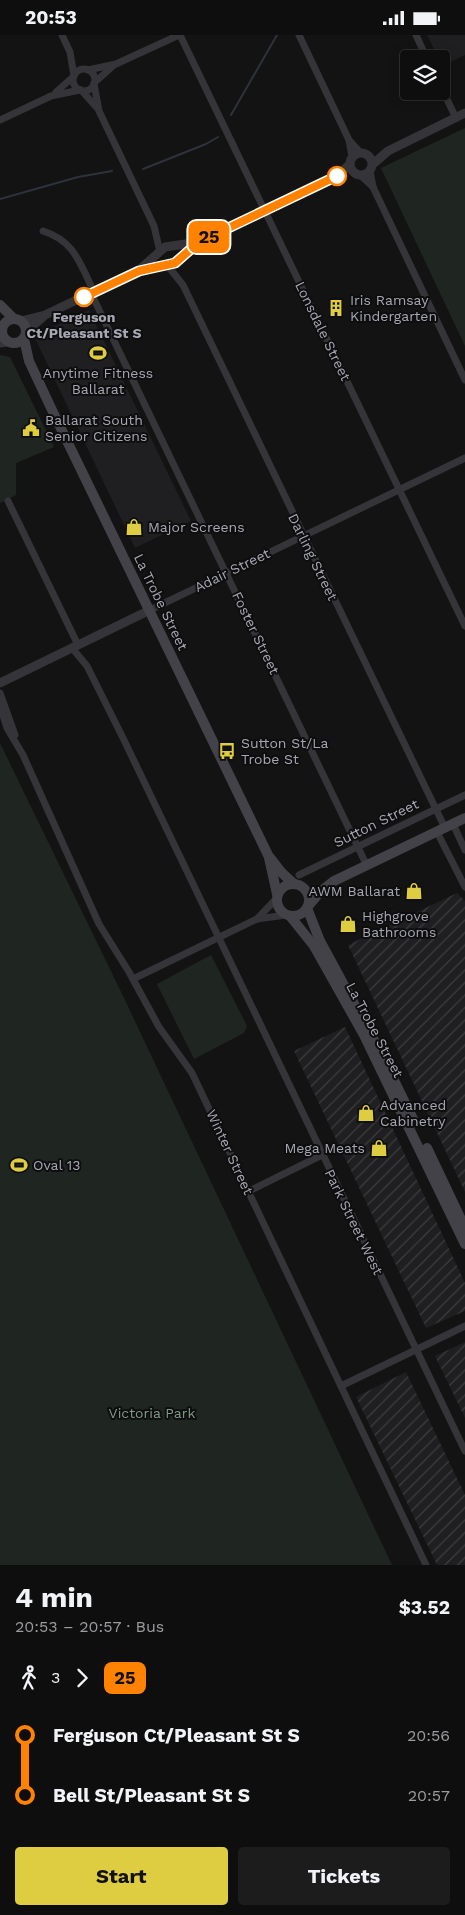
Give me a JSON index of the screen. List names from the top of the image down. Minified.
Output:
{"streets":{"main road":["La Trobe Street"],"street":["Lonsdale Street","Darling Street","Adair Street","Foster Street","Sutton Street","Winter Street","Park Street West"]},"crossings":[["Lonsdale Street","Adair Street"],["Darling Street","Adair Street"],["Darling Street","Sutton Street"],["Adair Street","La Trobe Street"],["Adair Street","Foster Street"],["Adair Street","Park Street West"],["La Trobe Street","Sutton Street"],["Foster Street","Sutton Street"]],"parks":["Victoria Park"],"places":{"other":["Ferguson Ct/Pleasant St S"],"building":["Iris Ramsay Kindergarten"],"sports":["Anytime Fitness Ballarat","Oval 13"],"public building":["Ballarat South Senior Citizens"],"shop":["Major Screens","AWM Ballarat","Highgrove Bathrooms","Advanced Cabinetry","Mega Meats"],"bus stop":["Sutton St/La Trobe St"]},"lines":["bus line 25"],"page":{"status":"20:53","on_map":"25","heading":["4 min","20:53 – 20:57 · Bus","$3.52"],"legs":["3","25"],"list":[{"name":"Ferguson Ct/Pleasant St S","value":"20:56"},{"name":"Bell St/Pleasant St S","value":"20:57"}],"buttons":["Start","Tickets"]}}
